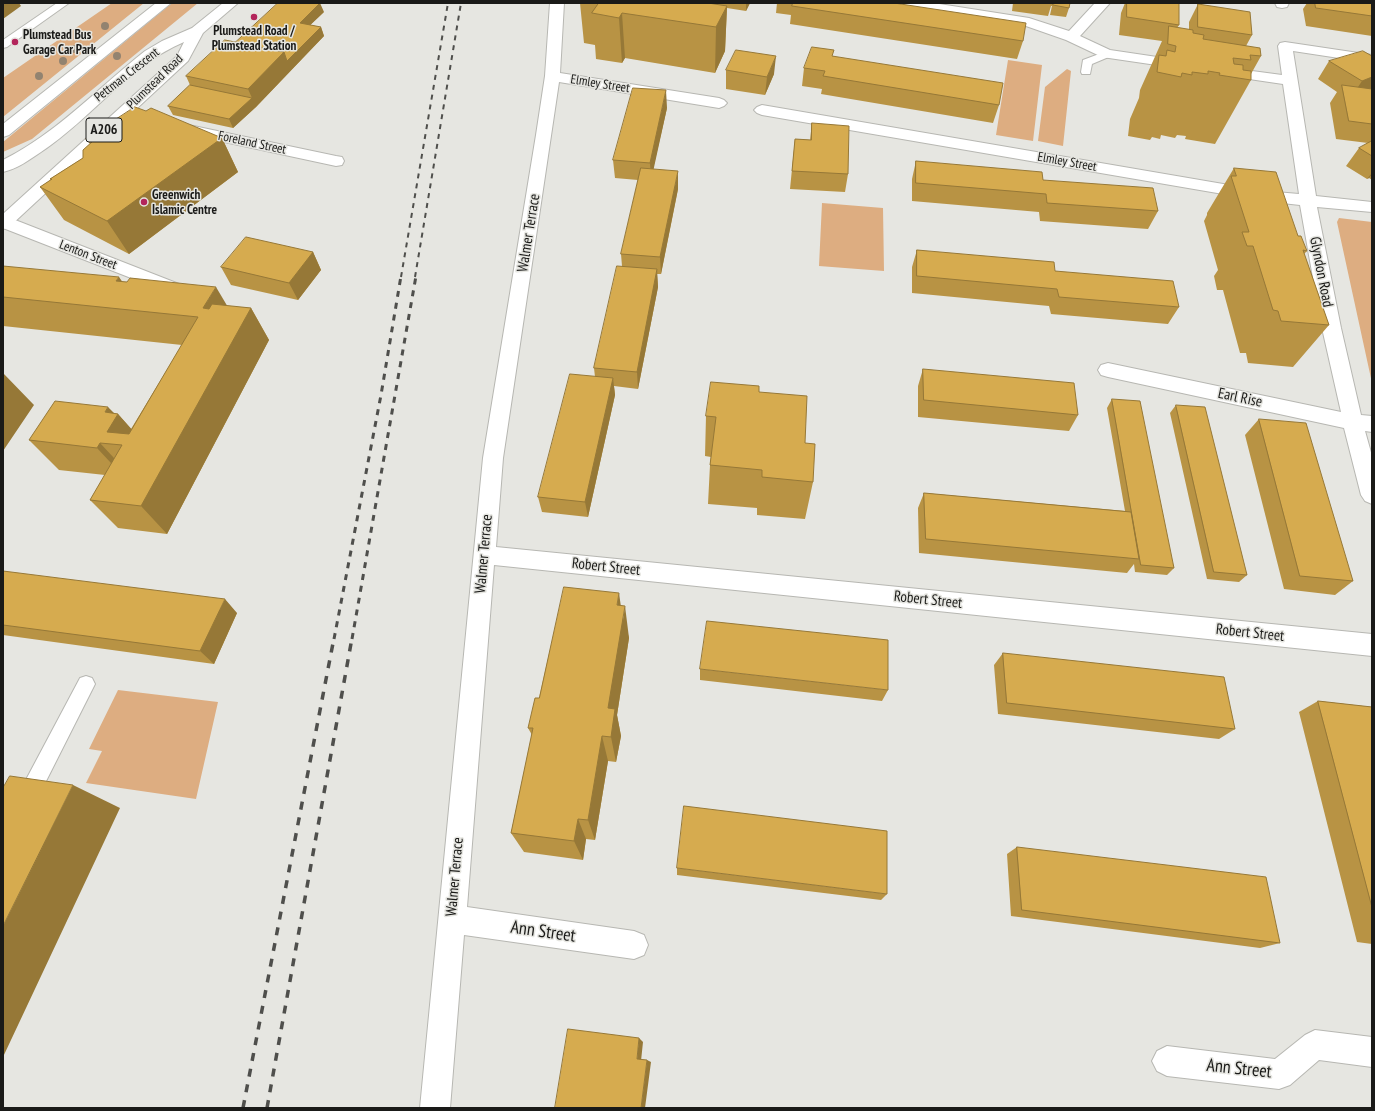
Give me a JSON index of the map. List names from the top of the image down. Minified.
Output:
{"streets":{"street":["Pettman Crescent","Plumstead Road","Elmley Street","A206","Foreland Street","Walmer Terrace","Lenton Street","Glyndon Road","Earl Rise","Robert Street","Ann Street"]},"crossings":[["Pettman Crescent","Plumstead Road"],["Plumstead Road","Lenton Street"],["Elmley Street","Walmer Terrace"],["Elmley Street","Glyndon Road"],["Walmer Terrace","Robert Street"],["Walmer Terrace","Ann Street"],["Glyndon Road","Earl Rise"]],"places":["Plumstead Road / Plumstead Station","Plumstead Bus Garage Car Park","Greenwich Islamic Centre"]}
